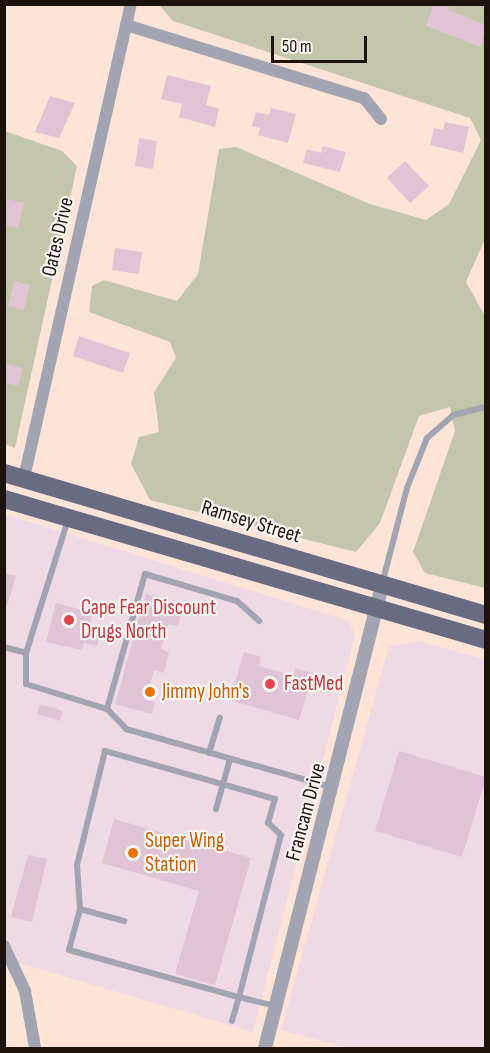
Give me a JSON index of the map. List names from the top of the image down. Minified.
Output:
{"streets":{"main road":["Ramsey Street"],"street":["Oates Drive","Francam Drive"]},"crossings":[["Oates Drive","Ramsey Street"],["Ramsey Street","Francam Drive"]],"places":["Cape Fear Discount Drugs North","FastMed","Jimmy John's","Super Wing Station"],"scale_bar":"50 m"}
